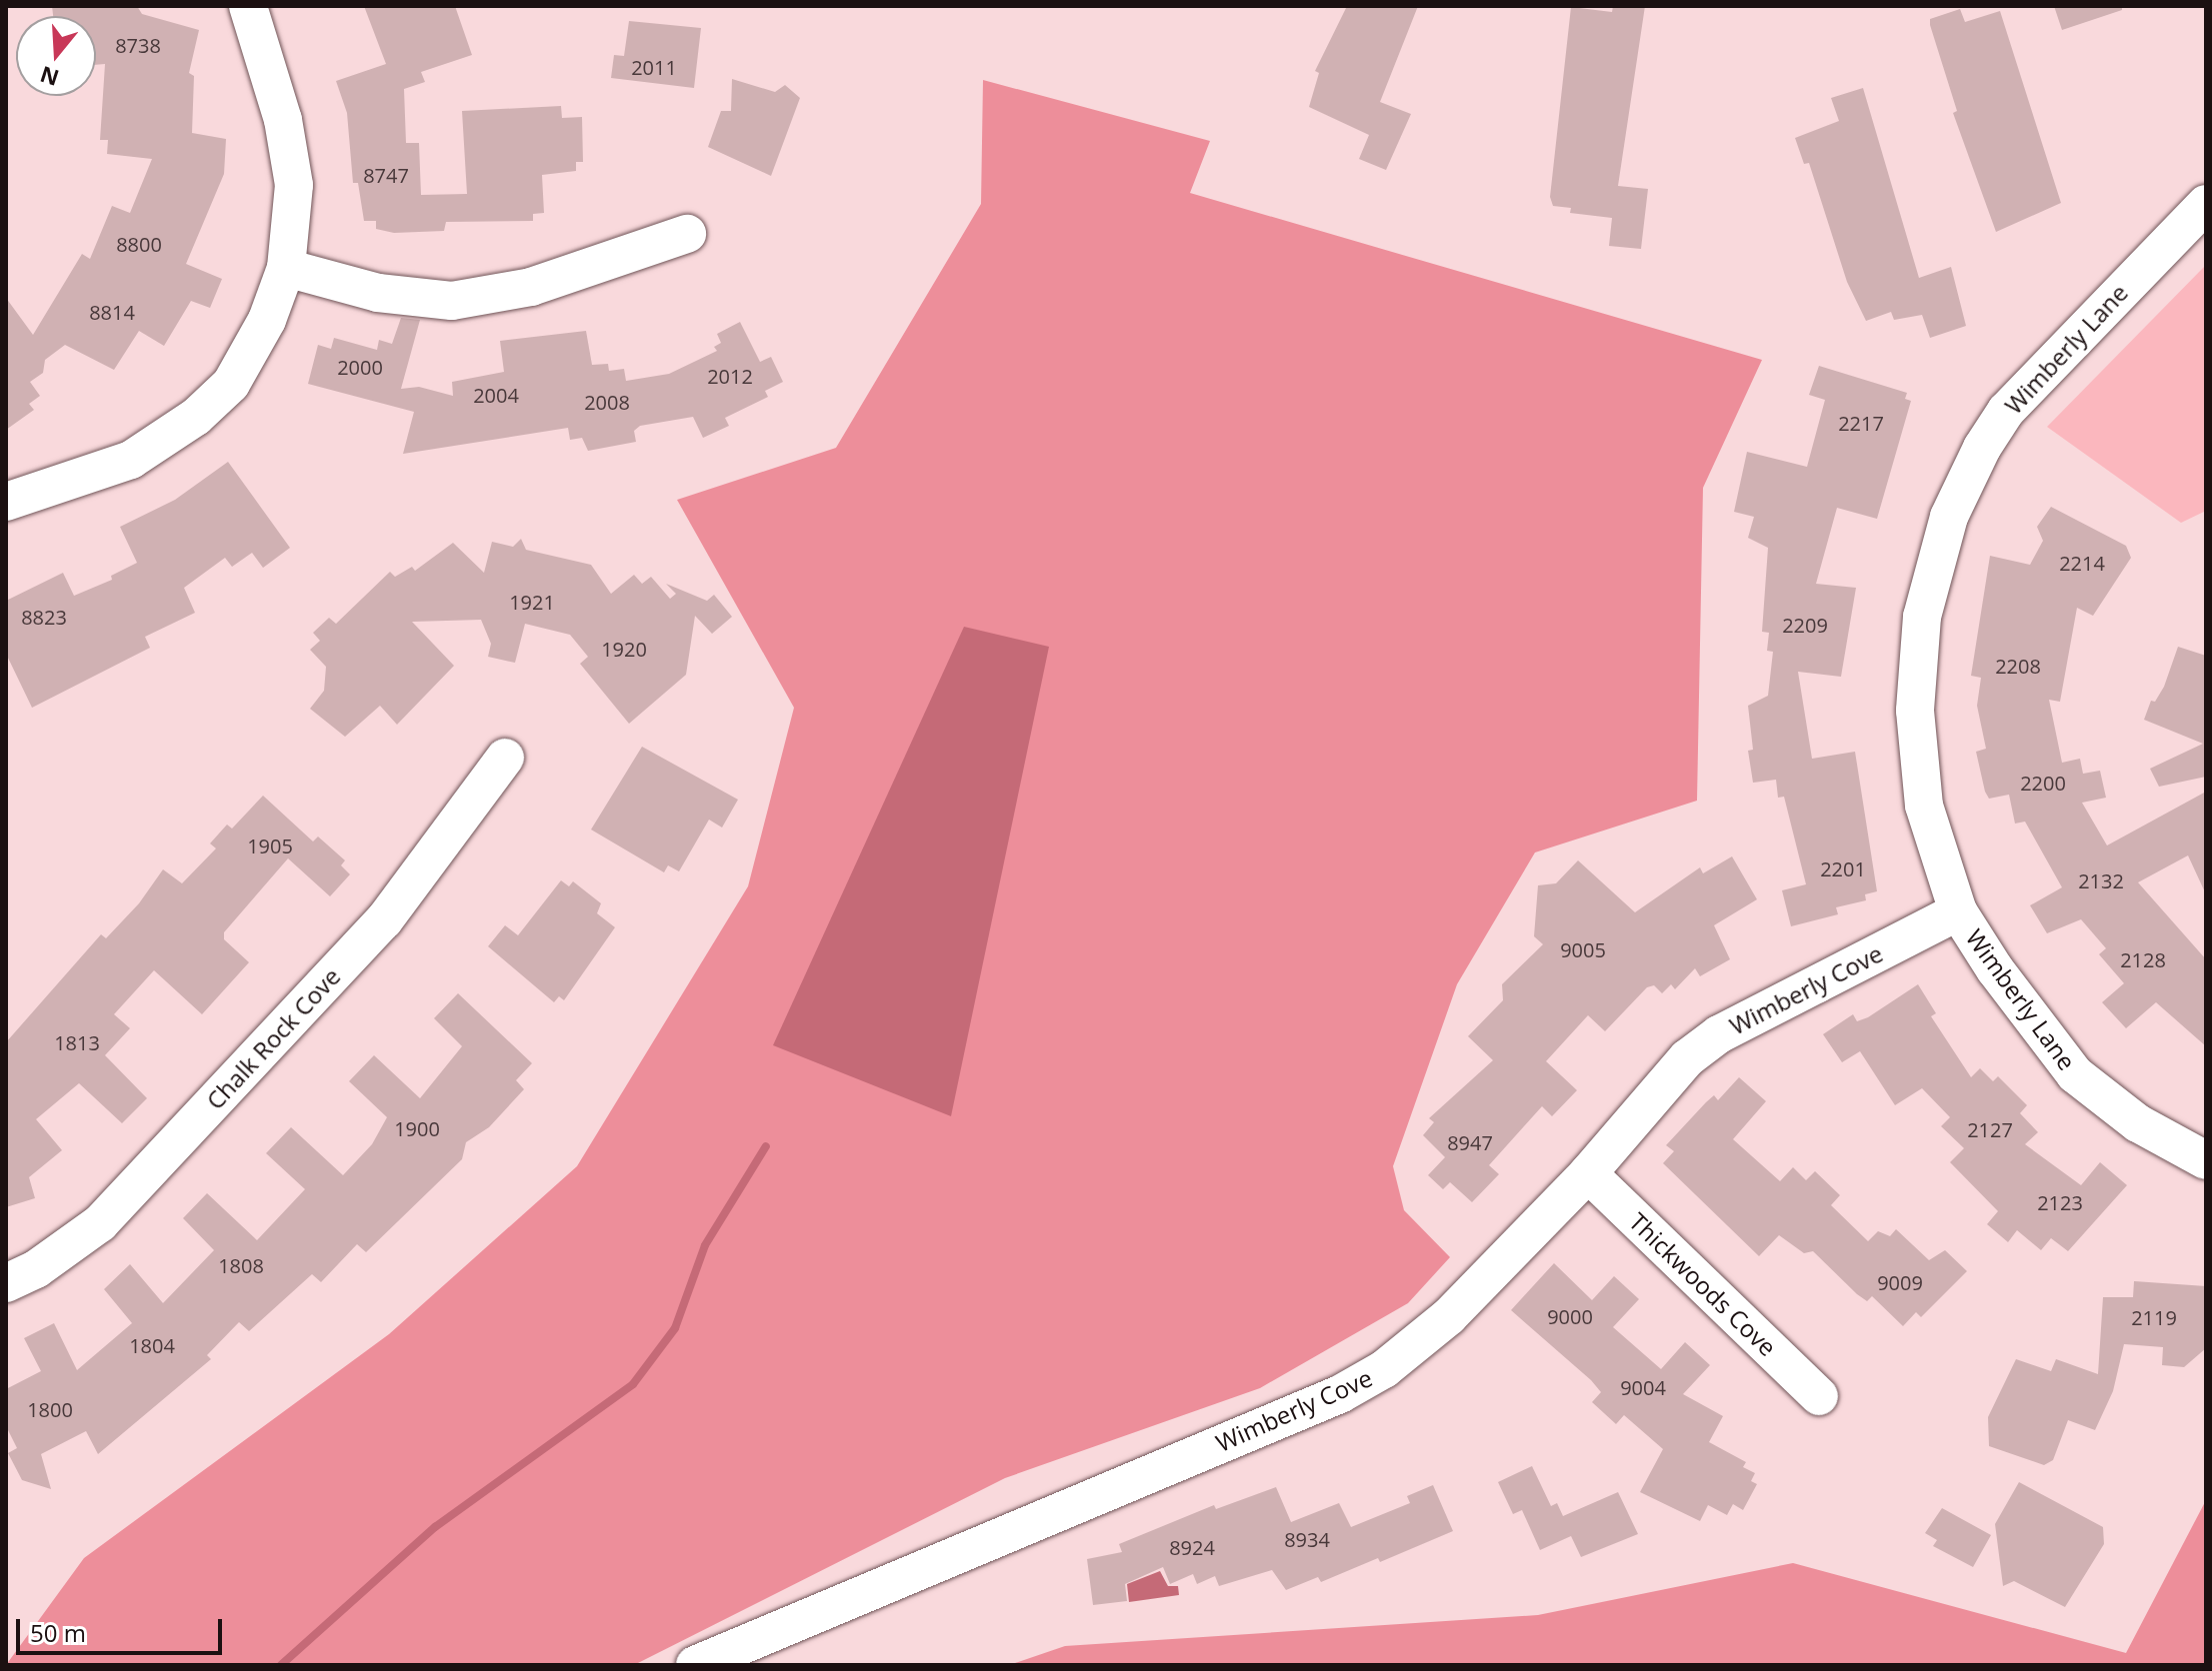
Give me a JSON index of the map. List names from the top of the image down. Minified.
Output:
{"streets":{"street":["Wimberly Lane","Wimberly Cove","Chalk Rock Cove","Thickwoods Cove"]},"crossings":[["Wimberly Lane","Wimberly Cove"],["Wimberly Cove","Thickwoods Cove"]],"house_numbers":["8738","2011","8747","8800","8814","2000","2012","2004","2008","2217","2214","1921","8823","2209","1920","2208","2200","1905","2201","2132","9005","2128","1813","1900","2127","8947","2123","1808","9009","9000","2119","1804","9004","1800","8934","8924"],"scale_bar":"50 m","north":"bottom"}
